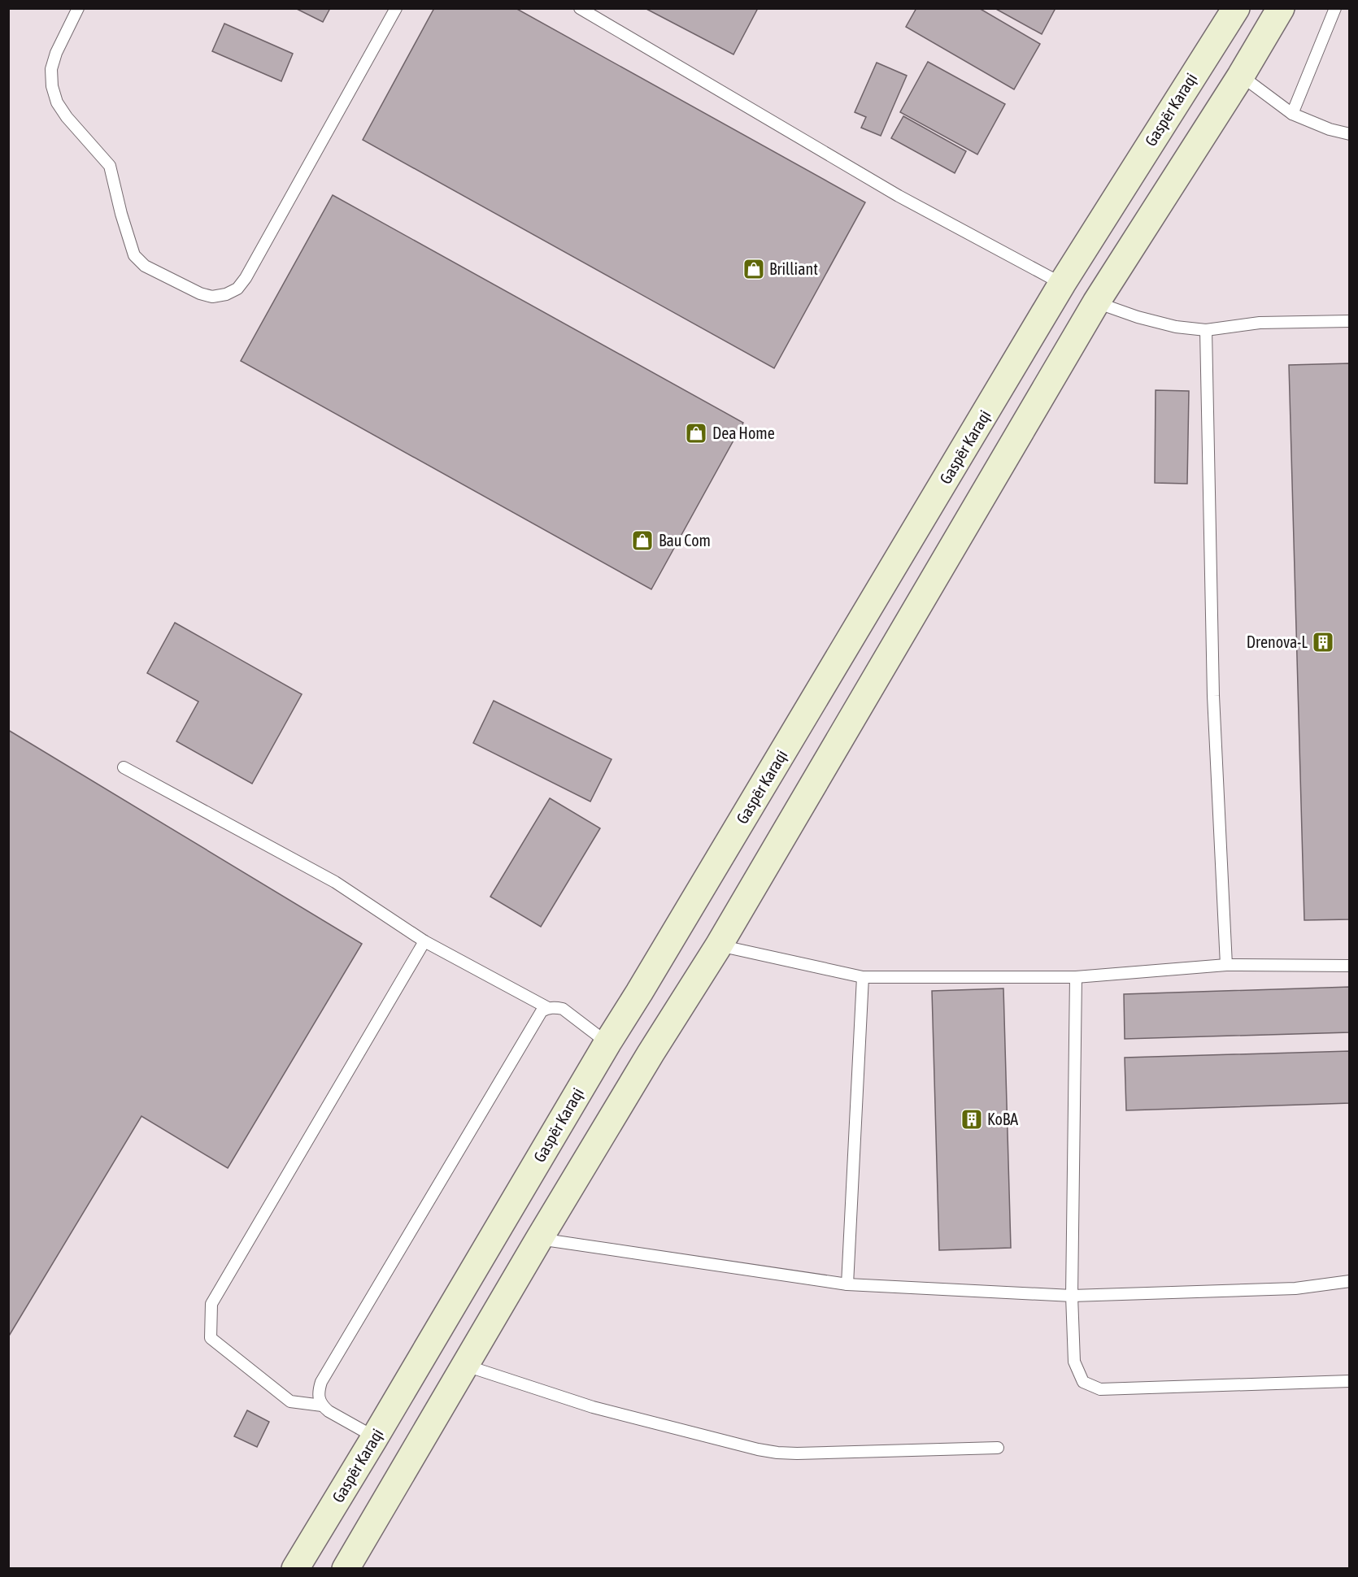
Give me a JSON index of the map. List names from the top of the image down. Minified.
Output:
{"streets":{"main road":["Gaspër Karaqi"]},"places":{"shop":["Brilliant","Dea Home","Bau Com"],"building":["Drenova-L","KoBA"]}}
